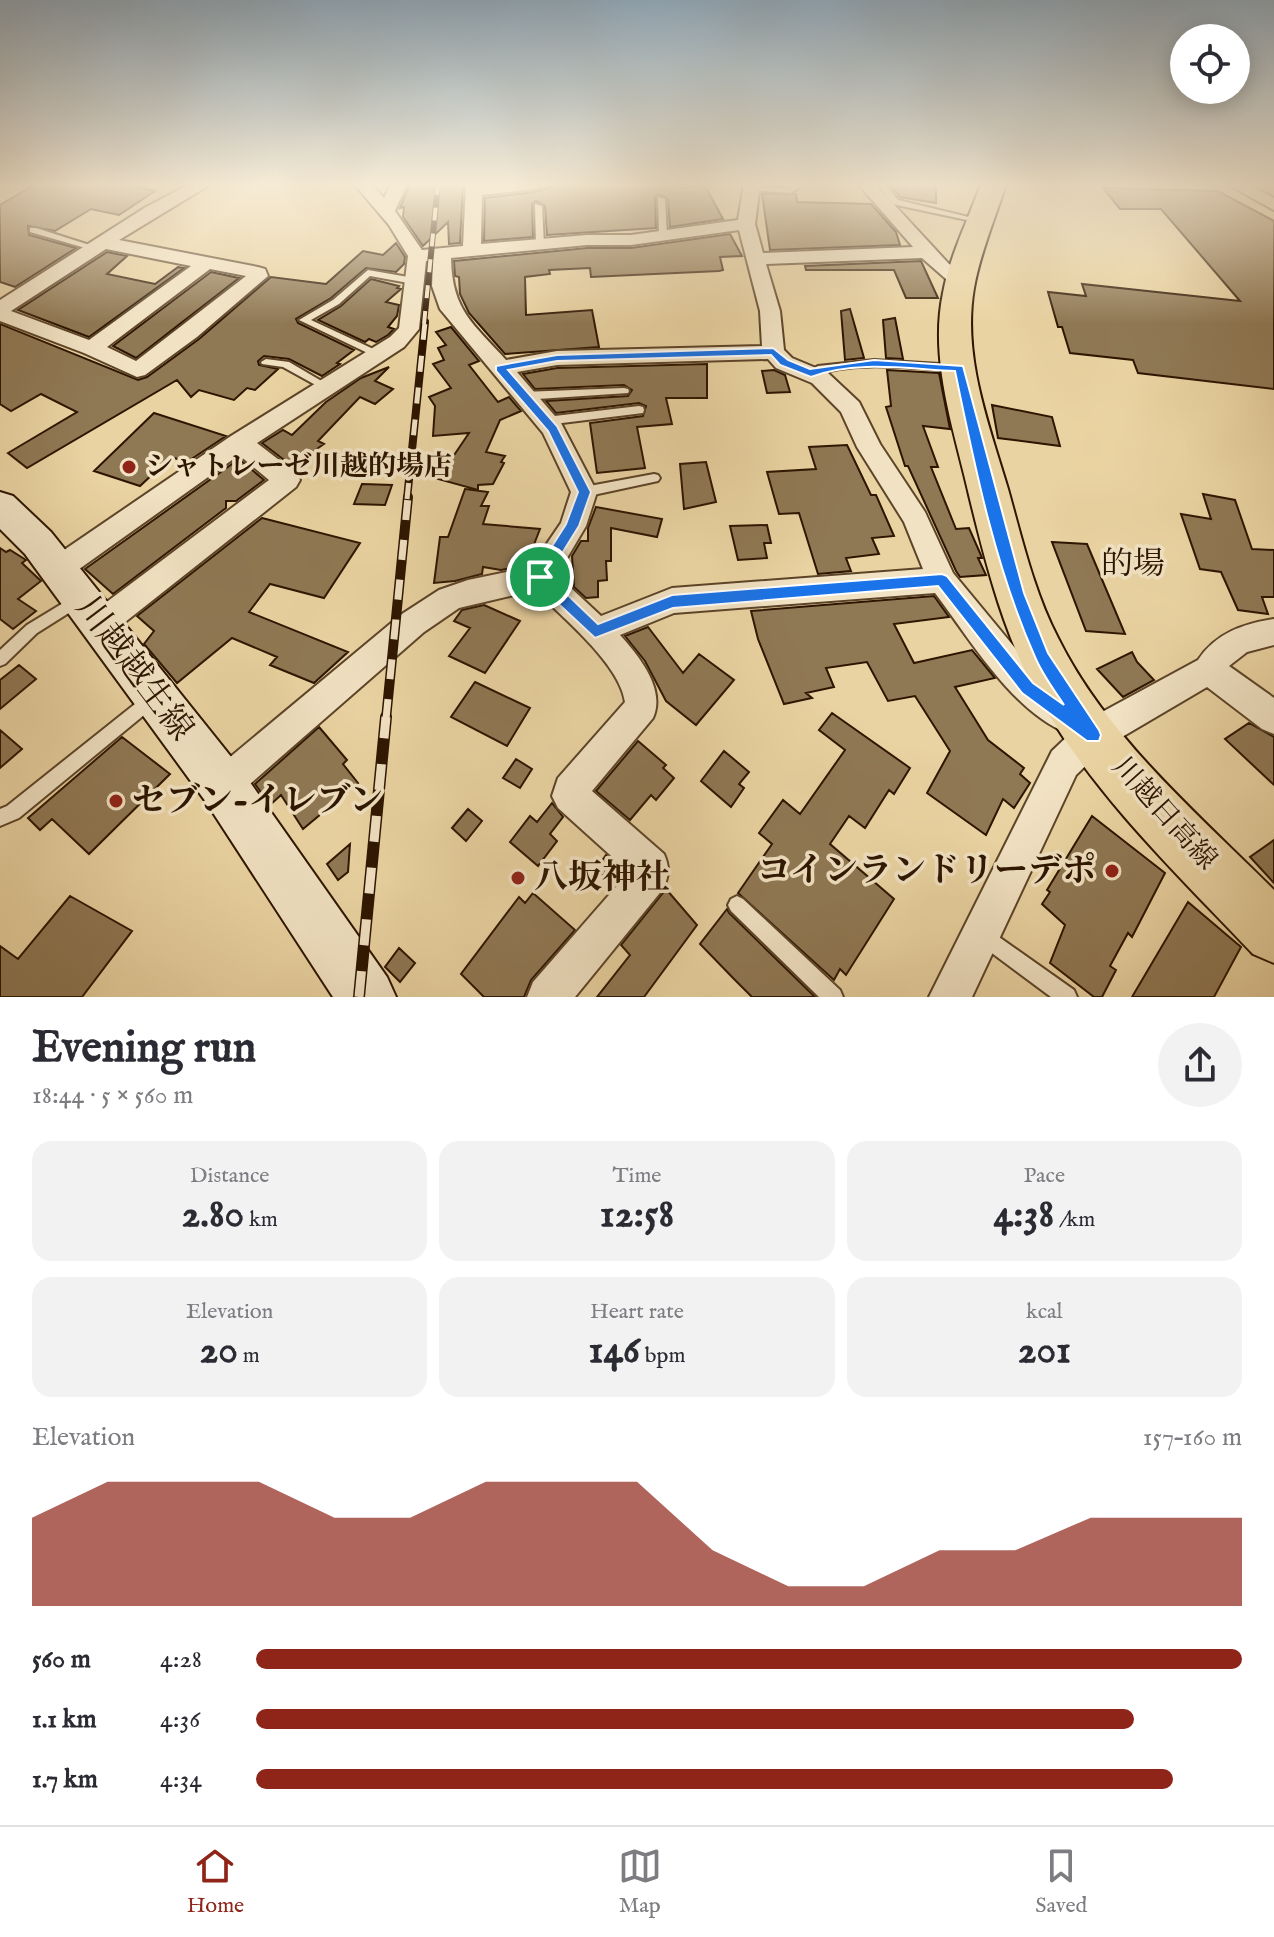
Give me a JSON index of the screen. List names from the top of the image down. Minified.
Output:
{"streets":{"main road":["川越越生線","川越日高線"]},"districts":["的場"],"places":["シャトレーゼ川越的場店","セブン-イレブン","コインランドリーデポ","八坂神社"],"page":{"heading":["Evening run","18:44 · 5 × 560 m"],"stats":[["Distance","2.80 km"],["Time","12:58"],["Pace","4:38 /km"],["Elevation","20 m"],["Heart rate","146 bpm"],["kcal","201"]],"chart":["Elevation","157–160 m"],"list":[{"name":"560 m","note":"4:28"},{"name":"1.1 km","note":"4:36"},{"name":"1.7 km","note":"4:34"}],"tabs":["Home","Map","Saved"]}}
